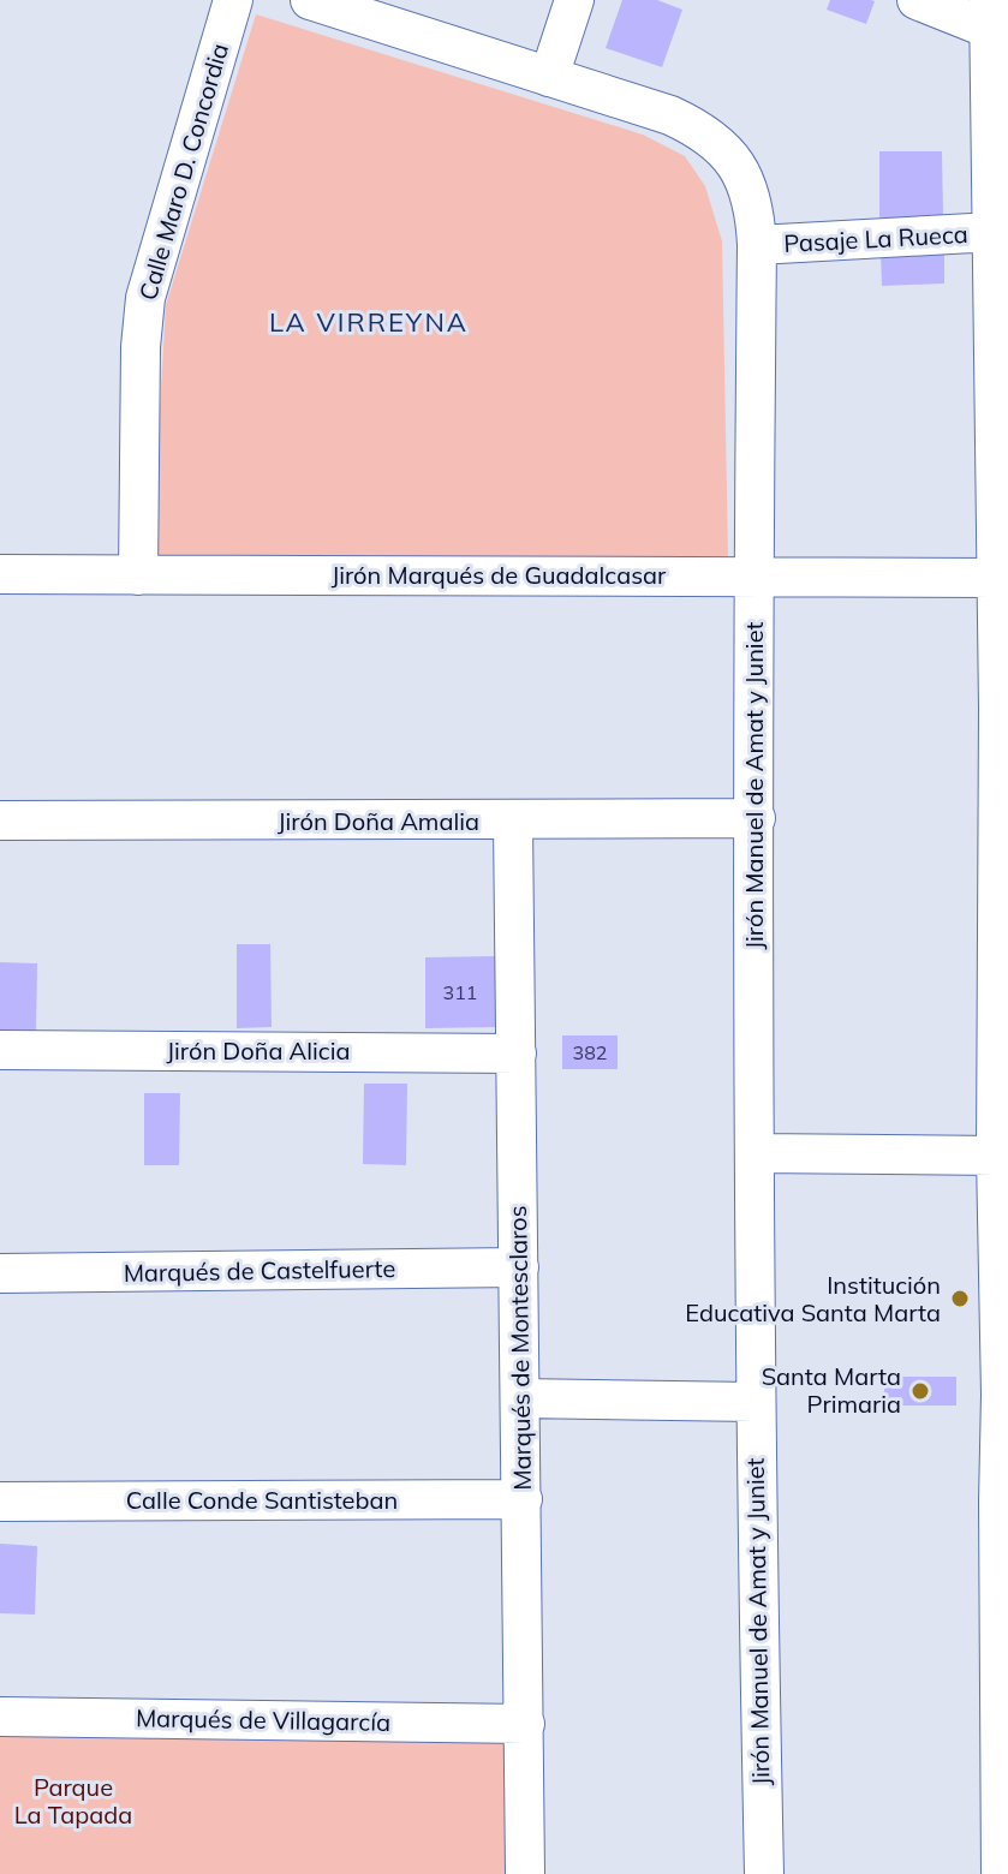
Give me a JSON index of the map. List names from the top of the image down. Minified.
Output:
{"streets":{"street":["Calle Maro D. Concordia","Pasaje La Rueca","Jirón Marqués de Guadalcasar","Jirón Manuel de Amat y Juniet","Jirón Doña Amalia","Jirón Doña Alicia","Marqués de Castelfuerte","Marqués de Montesclaros","Calle Conde Santisteban","Marqués de Villagarcía"]},"crossings":[["Calle Maro D. Concordia","Jirón Marqués de Guadalcasar"],["Pasaje La Rueca","Jirón Manuel de Amat y Juniet"],["Jirón Marqués de Guadalcasar","Jirón Manuel de Amat y Juniet"],["Jirón Manuel de Amat y Juniet","Jirón Doña Amalia"],["Jirón Doña Amalia","Marqués de Montesclaros"],["Jirón Doña Alicia","Marqués de Montesclaros"],["Marqués de Castelfuerte","Marqués de Montesclaros"],["Marqués de Montesclaros","Calle Conde Santisteban"],["Marqués de Montesclaros","Marqués de Villagarcía"]],"districts":["LA VIRREYNA"],"parks":["Parque La Tapada"],"places":["Institución Educativa Santa Marta","Santa Marta Primaria"],"house_numbers":["311","382"]}
